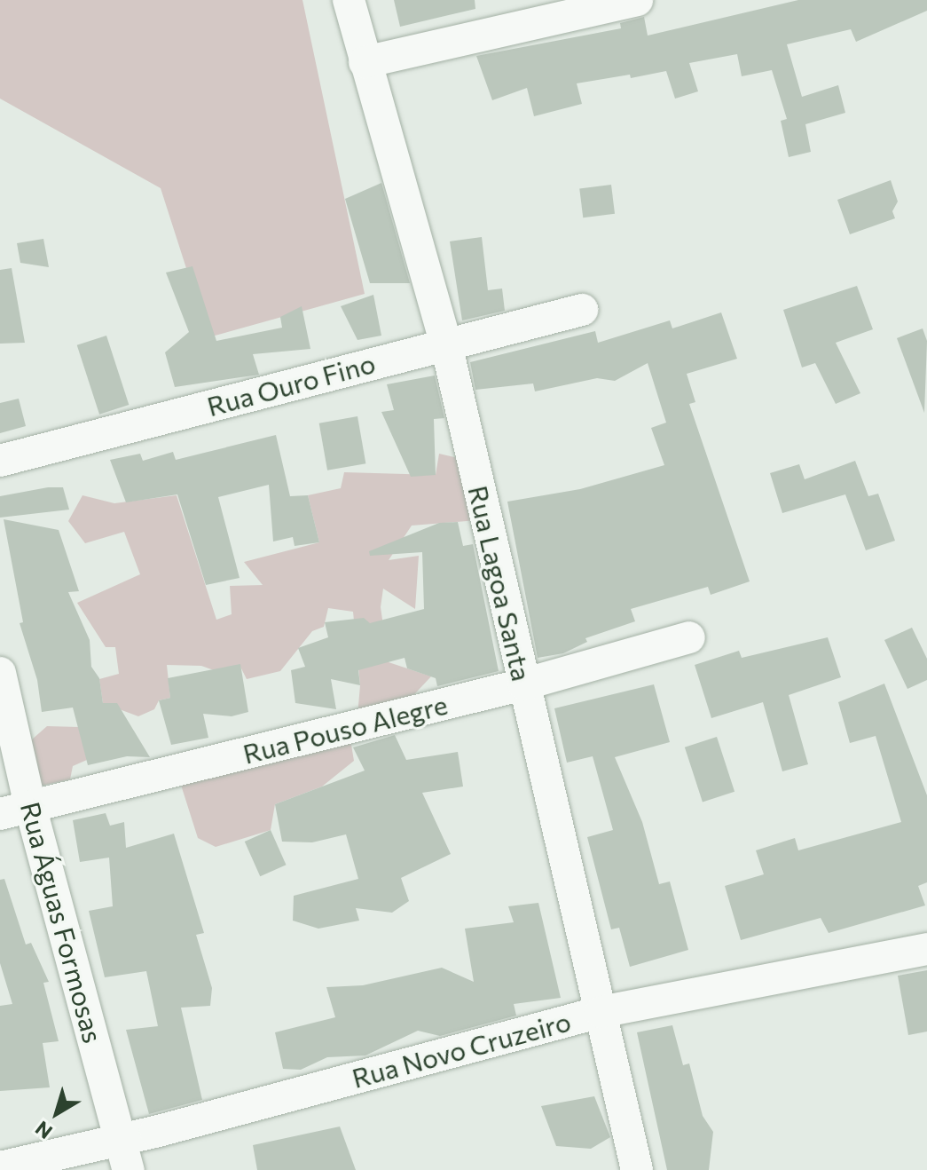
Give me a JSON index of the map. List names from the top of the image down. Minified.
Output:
{"streets":{"street":["Rua Ouro Fino","Rua Lagoa Santa","Rua Pouso Alegre","Rua Águas Formosas","Rua Novo Cruzeiro"]},"crossings":[["Rua Ouro Fino","Rua Lagoa Santa"],["Rua Lagoa Santa","Rua Pouso Alegre"],["Rua Lagoa Santa","Rua Novo Cruzeiro"],["Rua Pouso Alegre","Rua Águas Formosas"],["Rua Águas Formosas","Rua Novo Cruzeiro"]],"north":"bottom left"}
